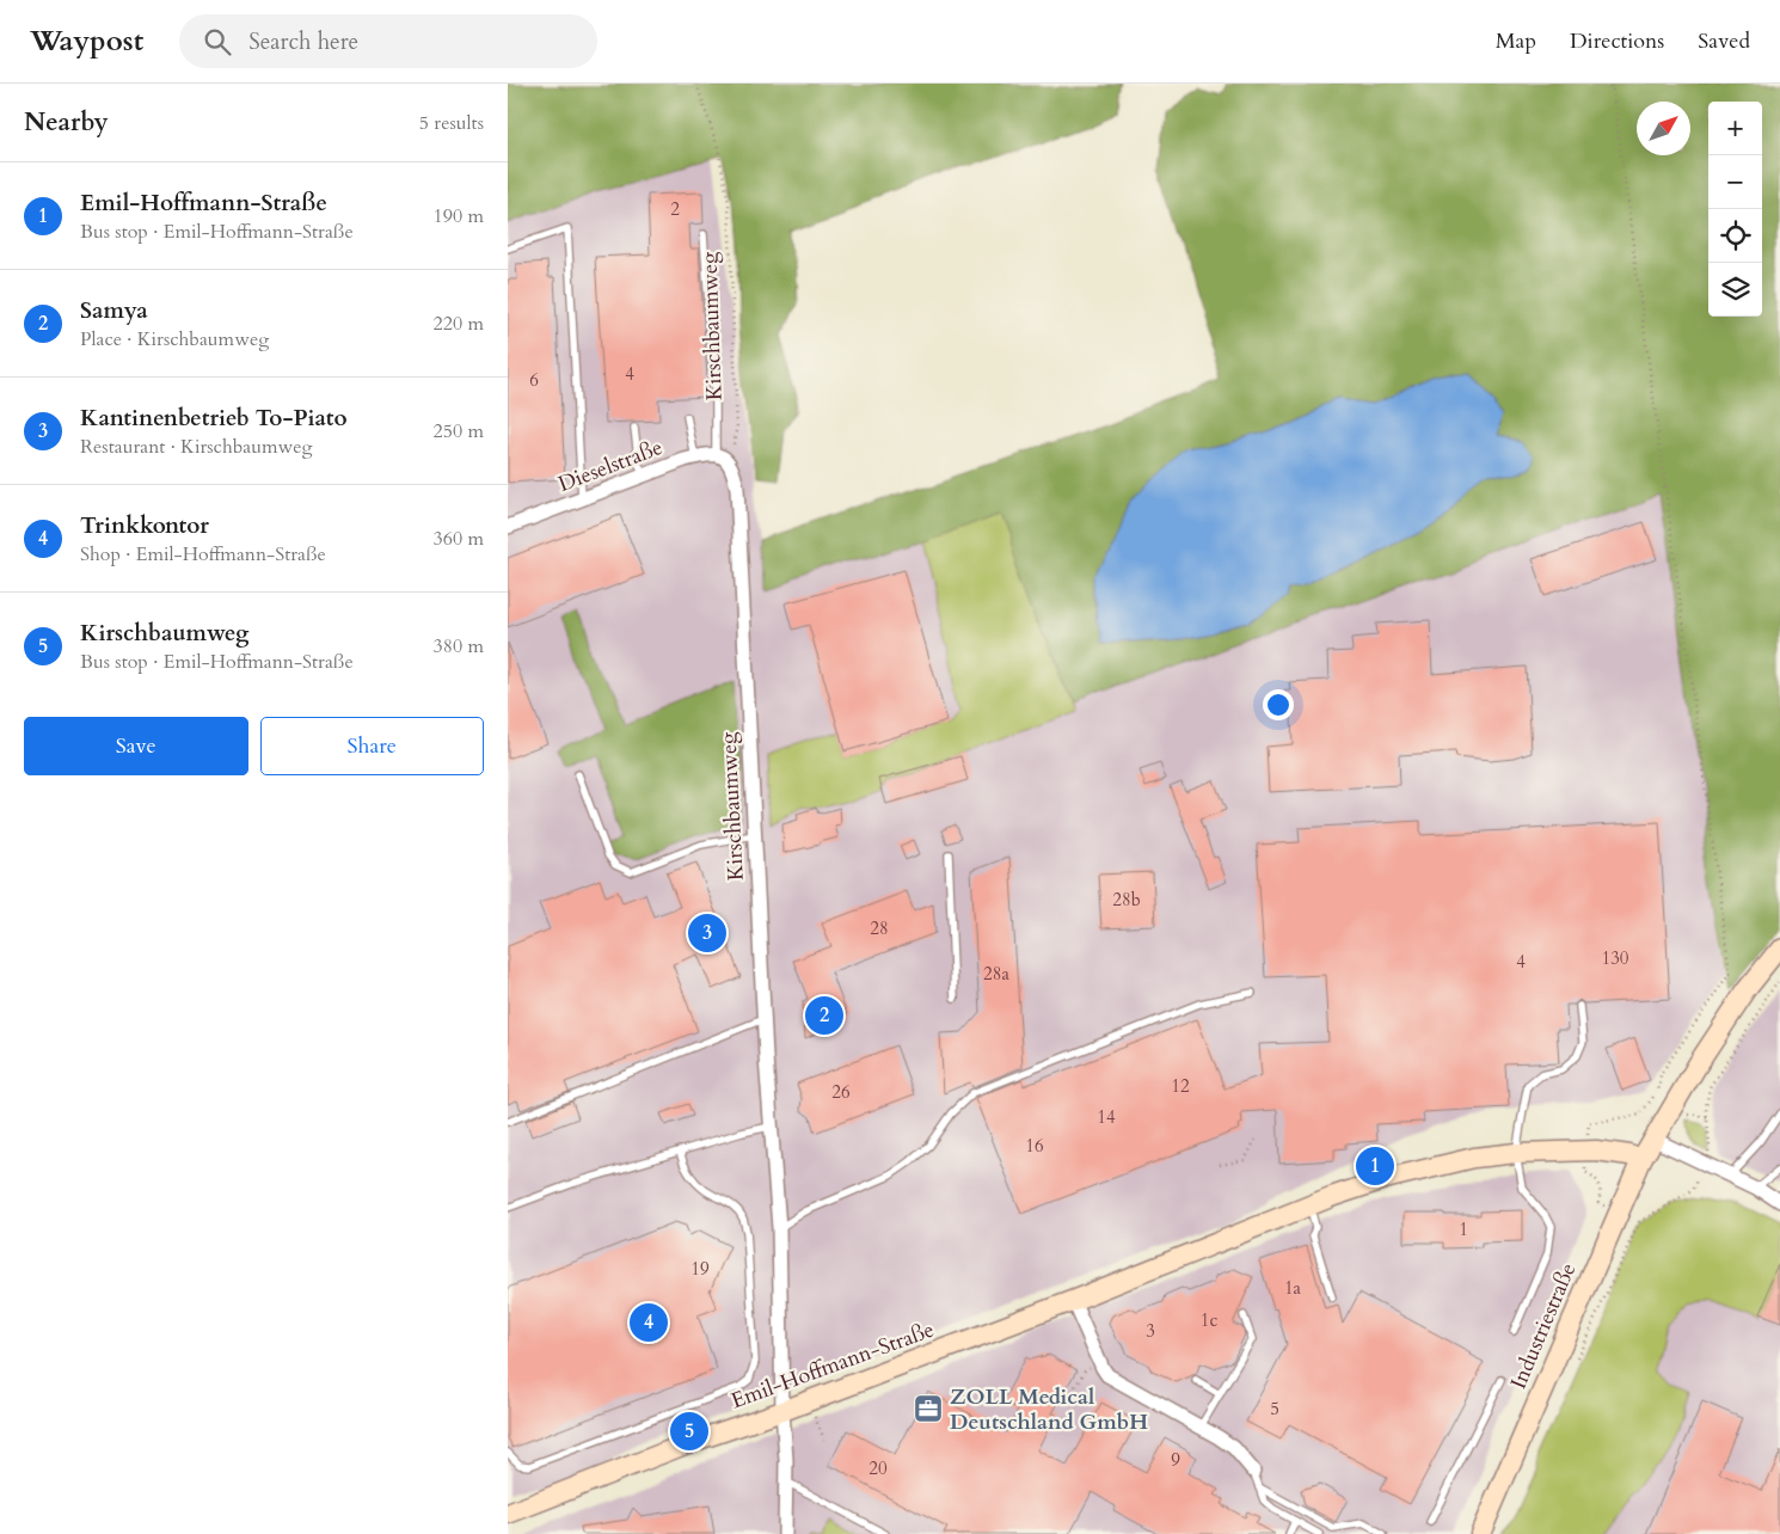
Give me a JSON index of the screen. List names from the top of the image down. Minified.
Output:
{"streets":{"street":["Kirschbaumweg","Dieselstraße","Industriestraße","Emil-Hoffmann-Straße"]},"crossings":[["Kirschbaumweg","Dieselstraße"],["Kirschbaumweg","Emil-Hoffmann-Straße"],["Industriestraße","Emil-Hoffmann-Straße"]],"places":{"office":["ZOLL Medical Deutschland GmbH"]},"house_numbers":["2","4","6","28b","28","130","4","28a","12","26","14","16","1","19","1a","1c","3","5","9","20"],"north":"top right","page":{"header":"Waypost","search":"Search here","nav":["Map","Directions","Saved"],"heading":["Nearby","5 results"],"map_buttons":["+","−"],"list":[{"mark":"1","name":"Emil-Hoffmann-Straße","note":"Bus stop · Emil-Hoffmann-Straße","value":"190 m"},{"mark":"2","name":"Samya","note":"Place · Kirschbaumweg","value":"220 m"},{"mark":"3","name":"Kantinenbetrieb To-Piato","note":"Restaurant · Kirschbaumweg","value":"250 m"},{"mark":"4","name":"Trinkkontor","note":"Shop · Emil-Hoffmann-Straße","value":"360 m"},{"mark":"5","name":"Kirschbaumweg","note":"Bus stop · Emil-Hoffmann-Straße","value":"380 m"}],"buttons":["Save","Share"],"pins":["3","2","1","4","5"]}}
